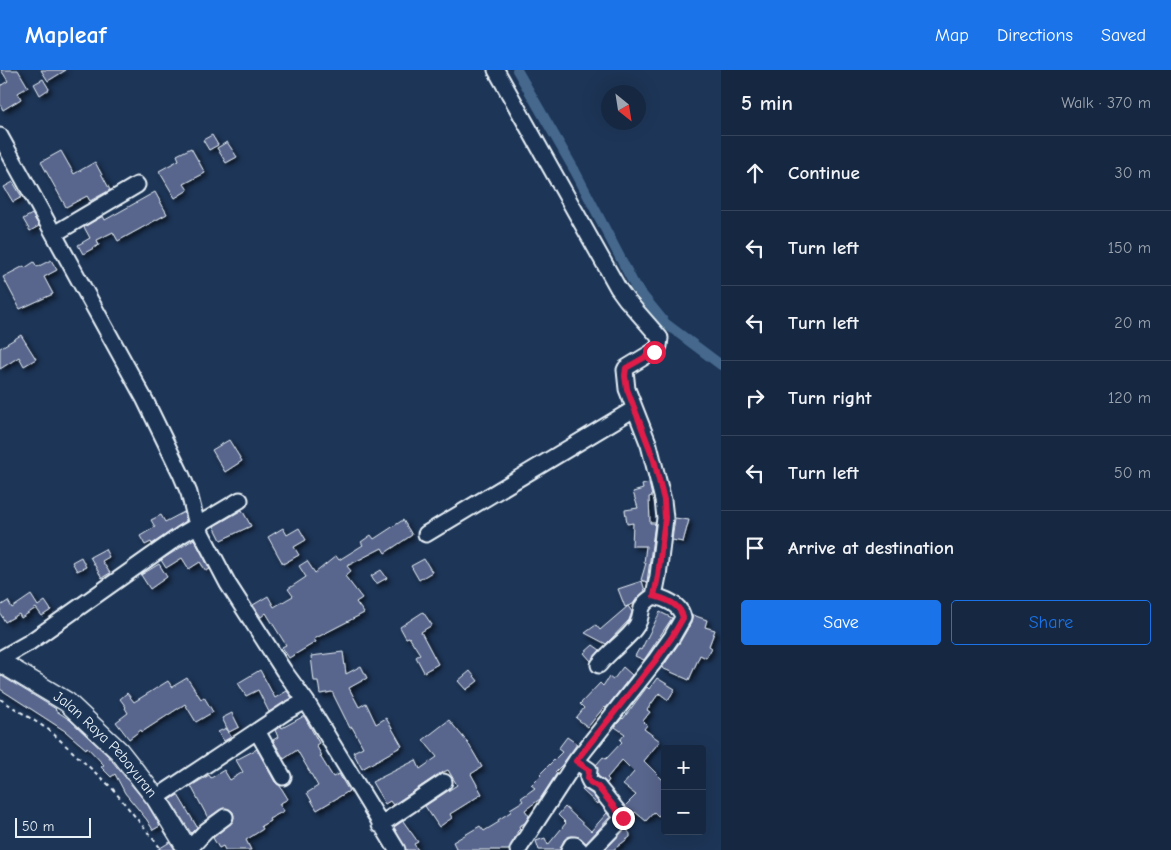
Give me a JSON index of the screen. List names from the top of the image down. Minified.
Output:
{"streets":{"main road":["Jalan Raya Pebayuran"]},"scale_bar":"50 m","north":"bottom right","page":{"header":"Mapleaf","nav":["Map","Directions","Saved"],"heading":["5 min","Walk · 370 m"],"list":[["Continue","30 m"],["Turn left","150 m"],["Turn left","20 m"],["Turn right","120 m"],["Turn left","50 m"],"Arrive at destination"],"buttons":["Save","Share"],"map_buttons":["+","−"],"scale":"50 m"}}
